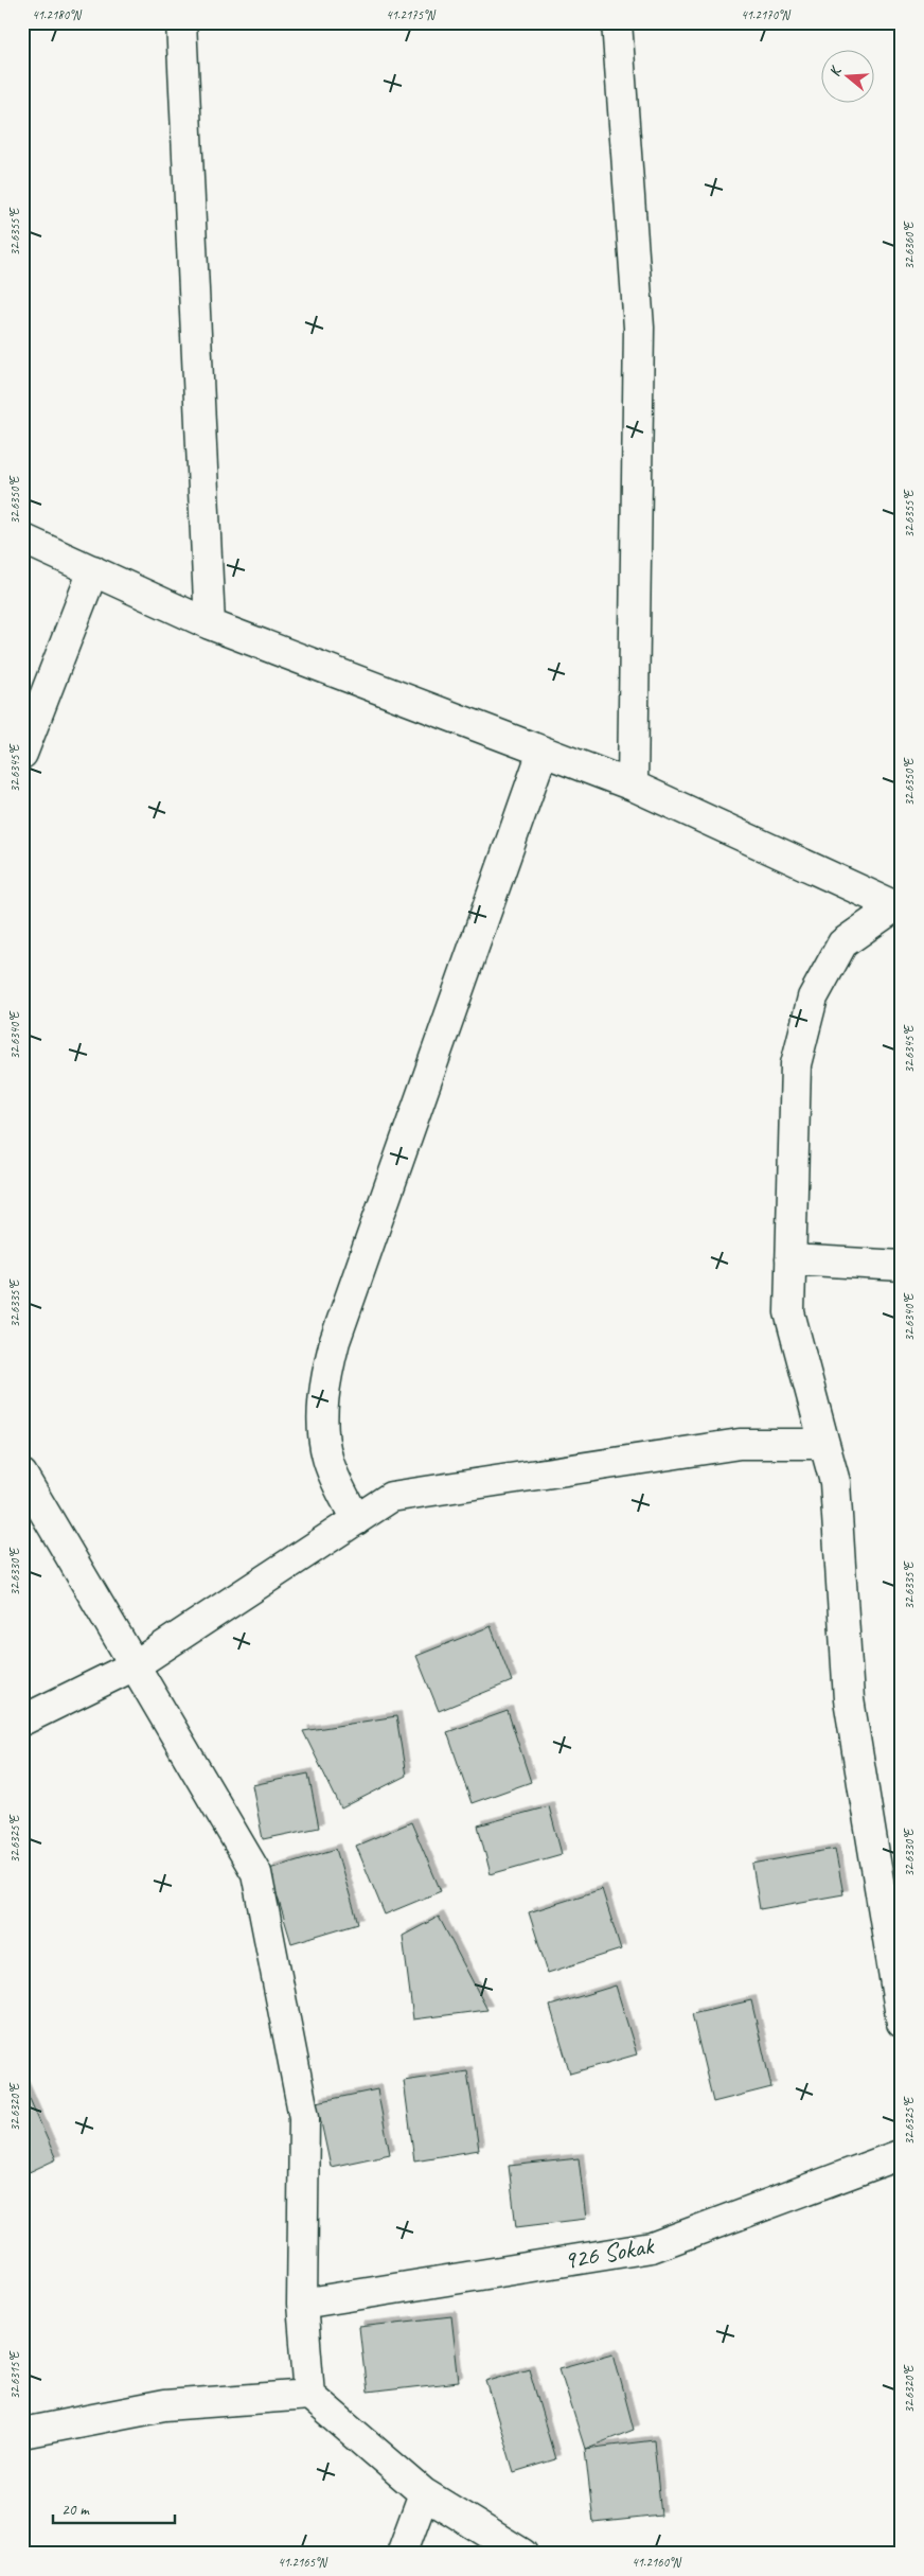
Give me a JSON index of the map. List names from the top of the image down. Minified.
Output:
{"streets":{"street":["926 Sokak"]},"scale_bar":"20 m","north":"left","coordinates":["41.2180°N","41.2175°N","41.2170°N","32.6355°E","32.6360°E","32.6350°E","32.6345°E","32.6340°E","32.6335°E","32.6330°E","32.6325°E","32.6320°E","32.6315°E","41.2165°N","41.2160°N"]}
